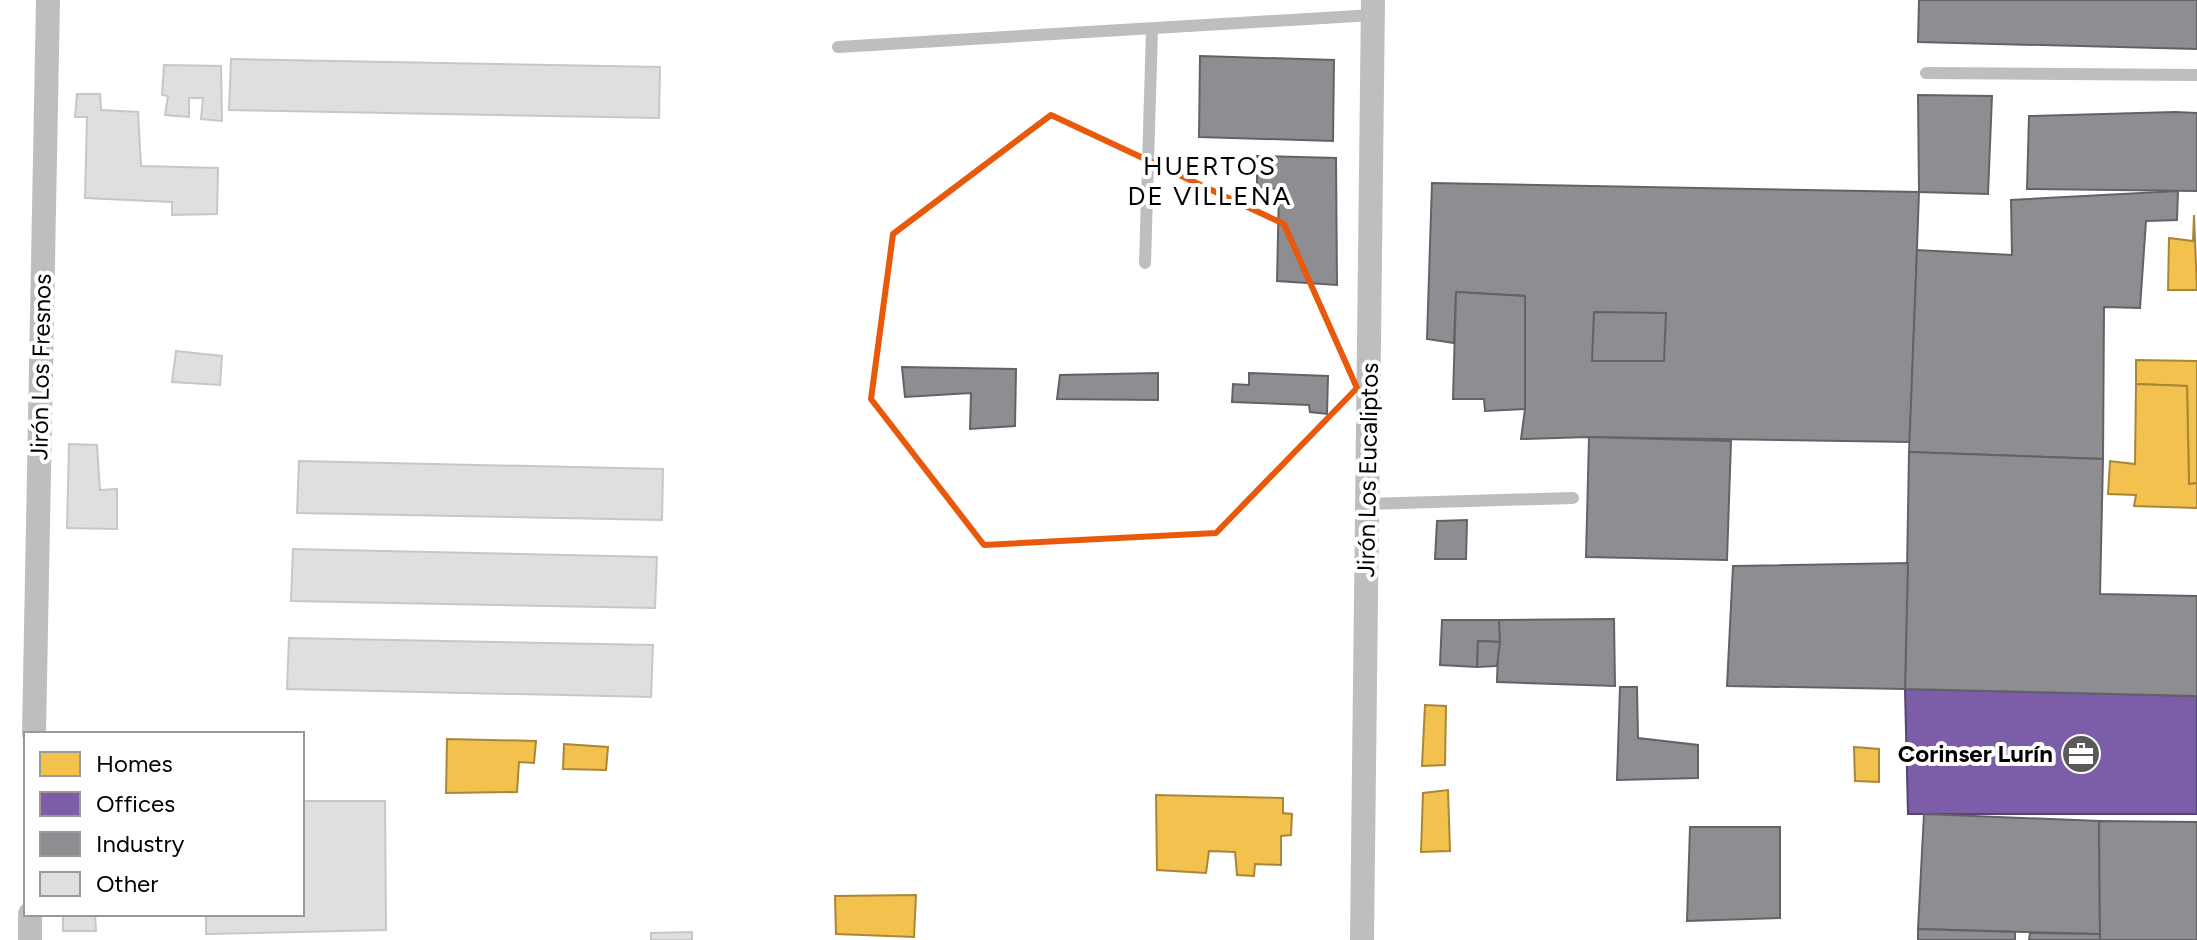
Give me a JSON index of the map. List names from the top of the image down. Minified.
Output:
{"streets":{"street":["Jirón Los Fresnos","Jirón Los Eucaliptos"]},"districts":["HUERTOS DE VILLENA"],"places":{"office":["Corinser Lurín"]},"legend":["Homes","Offices","Industry","Other"]}
